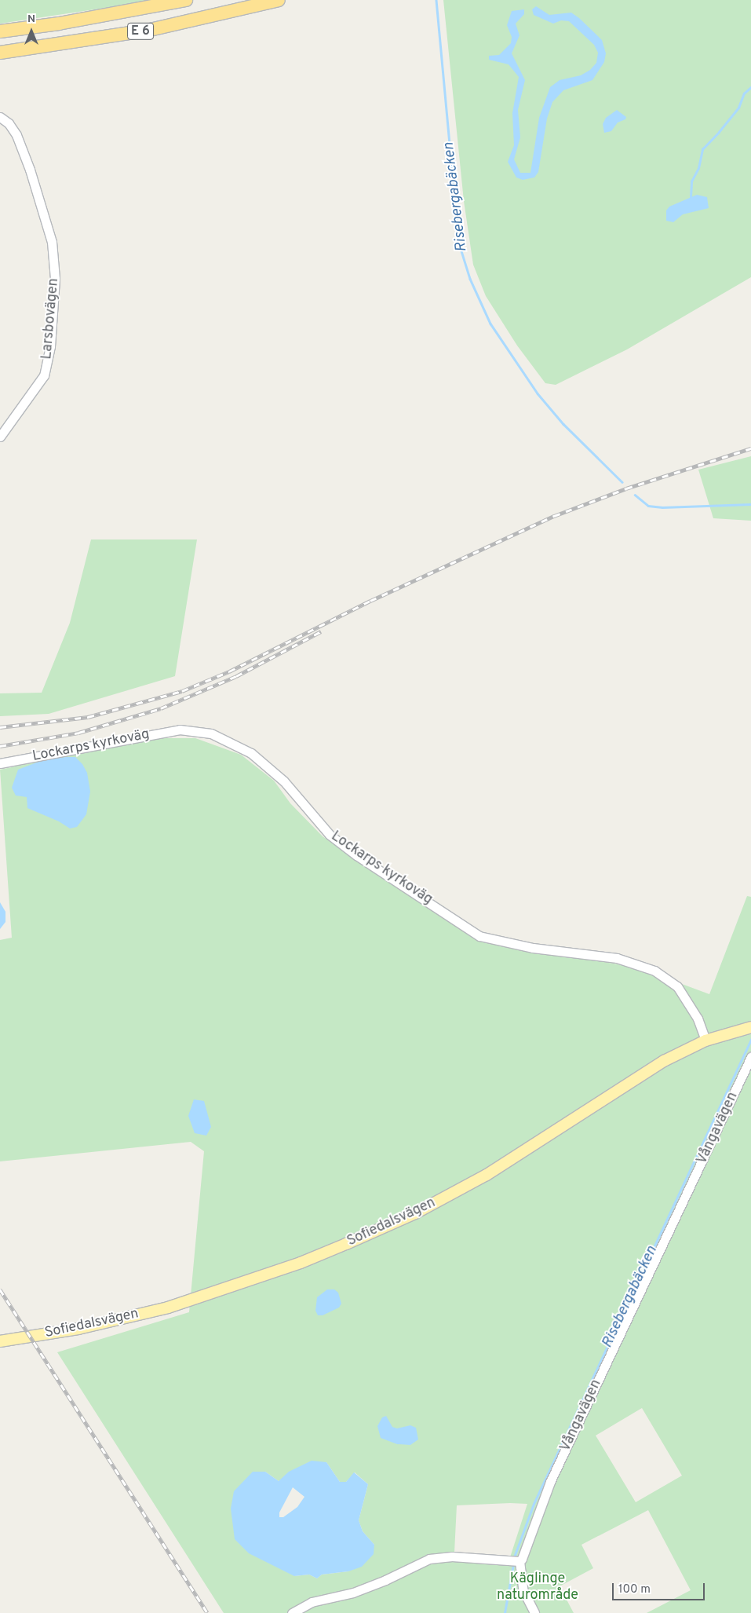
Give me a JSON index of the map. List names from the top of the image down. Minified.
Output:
{"streets":{"highway":["E 6"],"main road":["Sofiedalsvägen"],"street":["Larsbovägen","Lockarps kyrkoväg","Vångavägen"]},"crossings":[["Lockarps kyrkoväg","Sofiedalsvägen"]],"water":["Risebergabäcken"],"parks":["Käglinge naturområde"],"scale_bar":"100 m","north":"top"}
